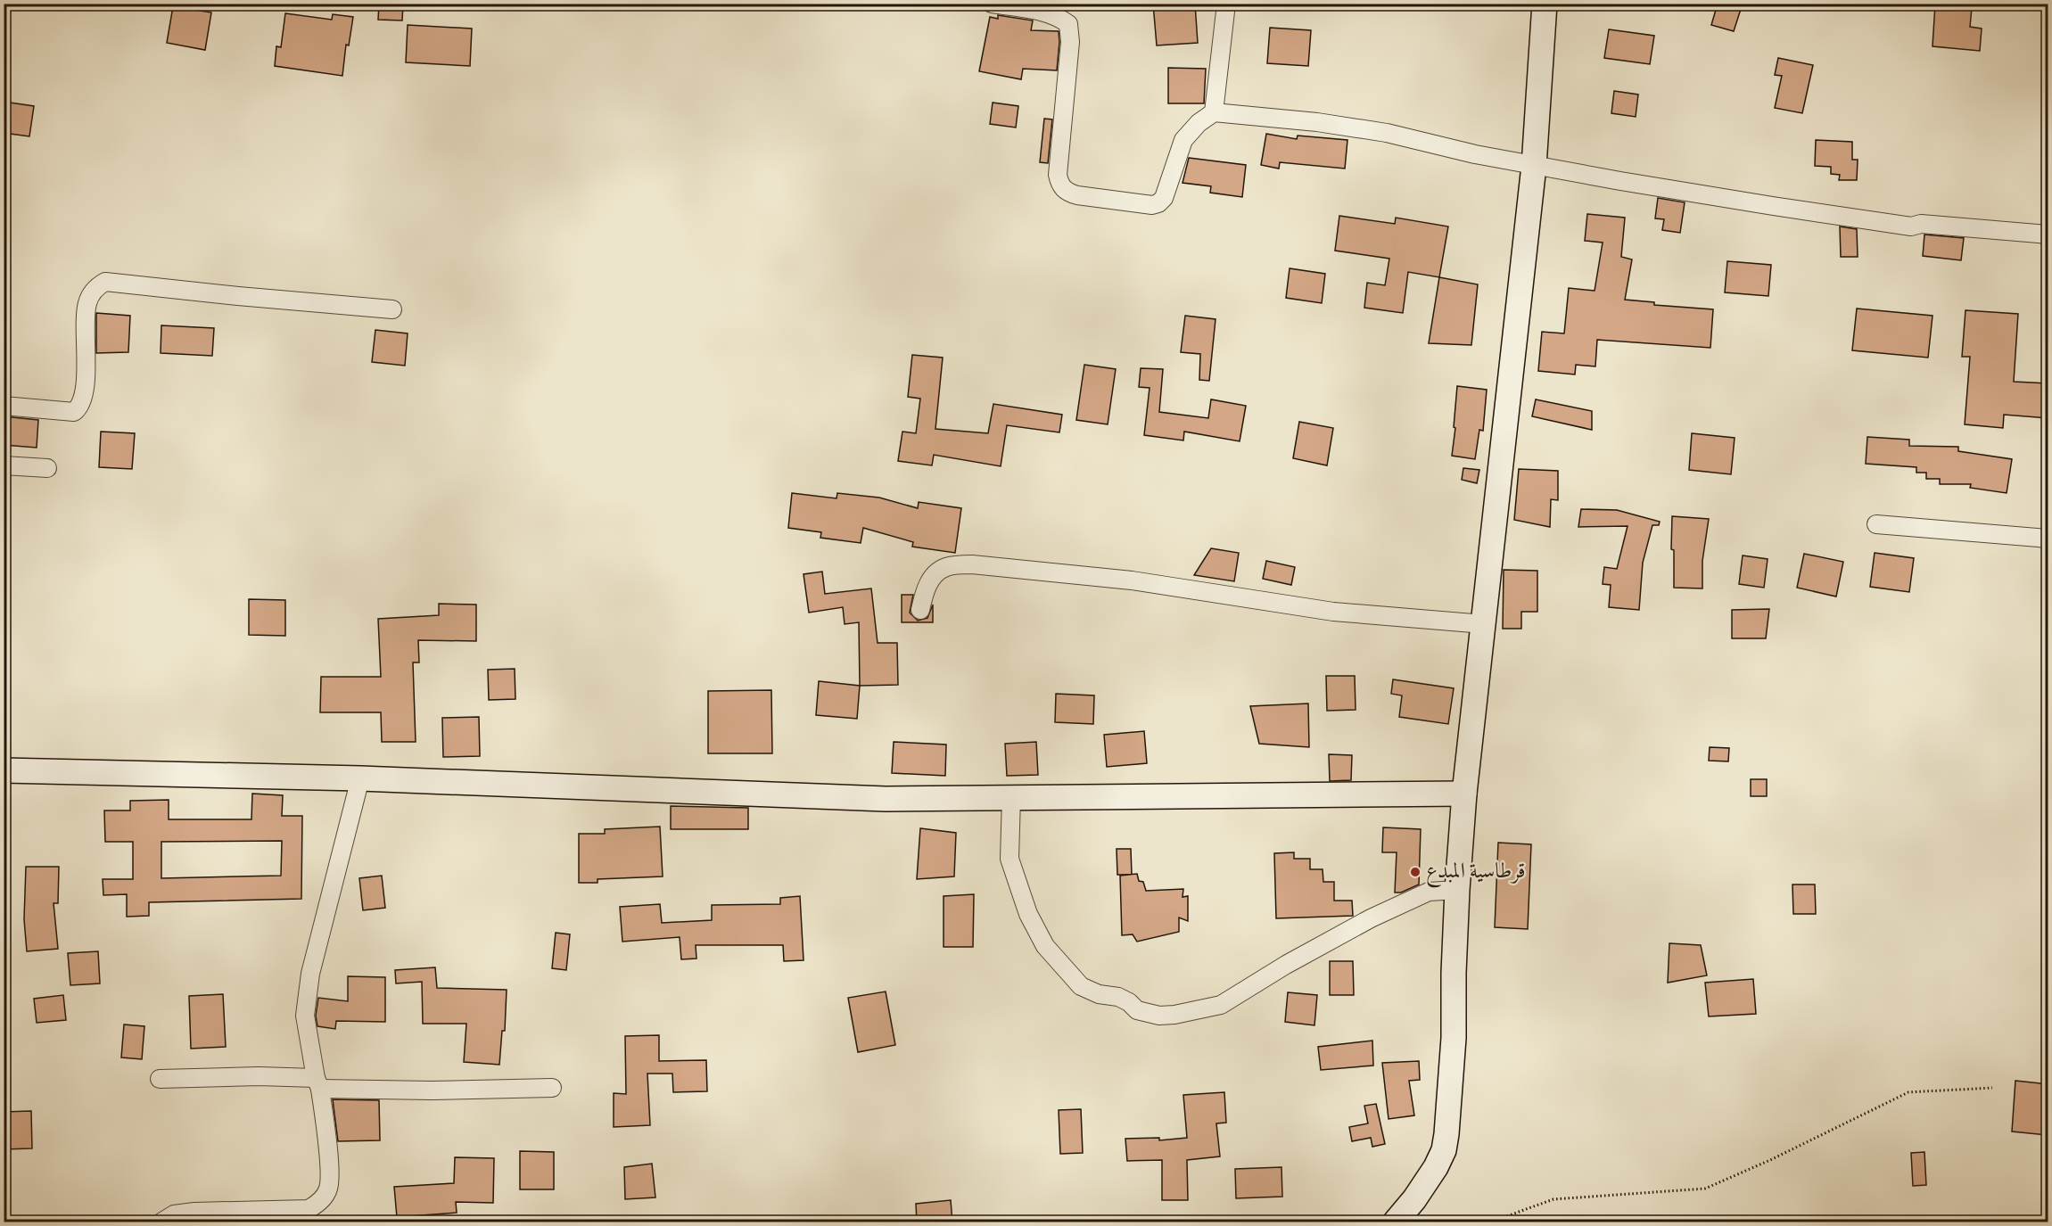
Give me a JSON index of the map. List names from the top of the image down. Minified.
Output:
{"places":["قرطاسية المبدع"]}
